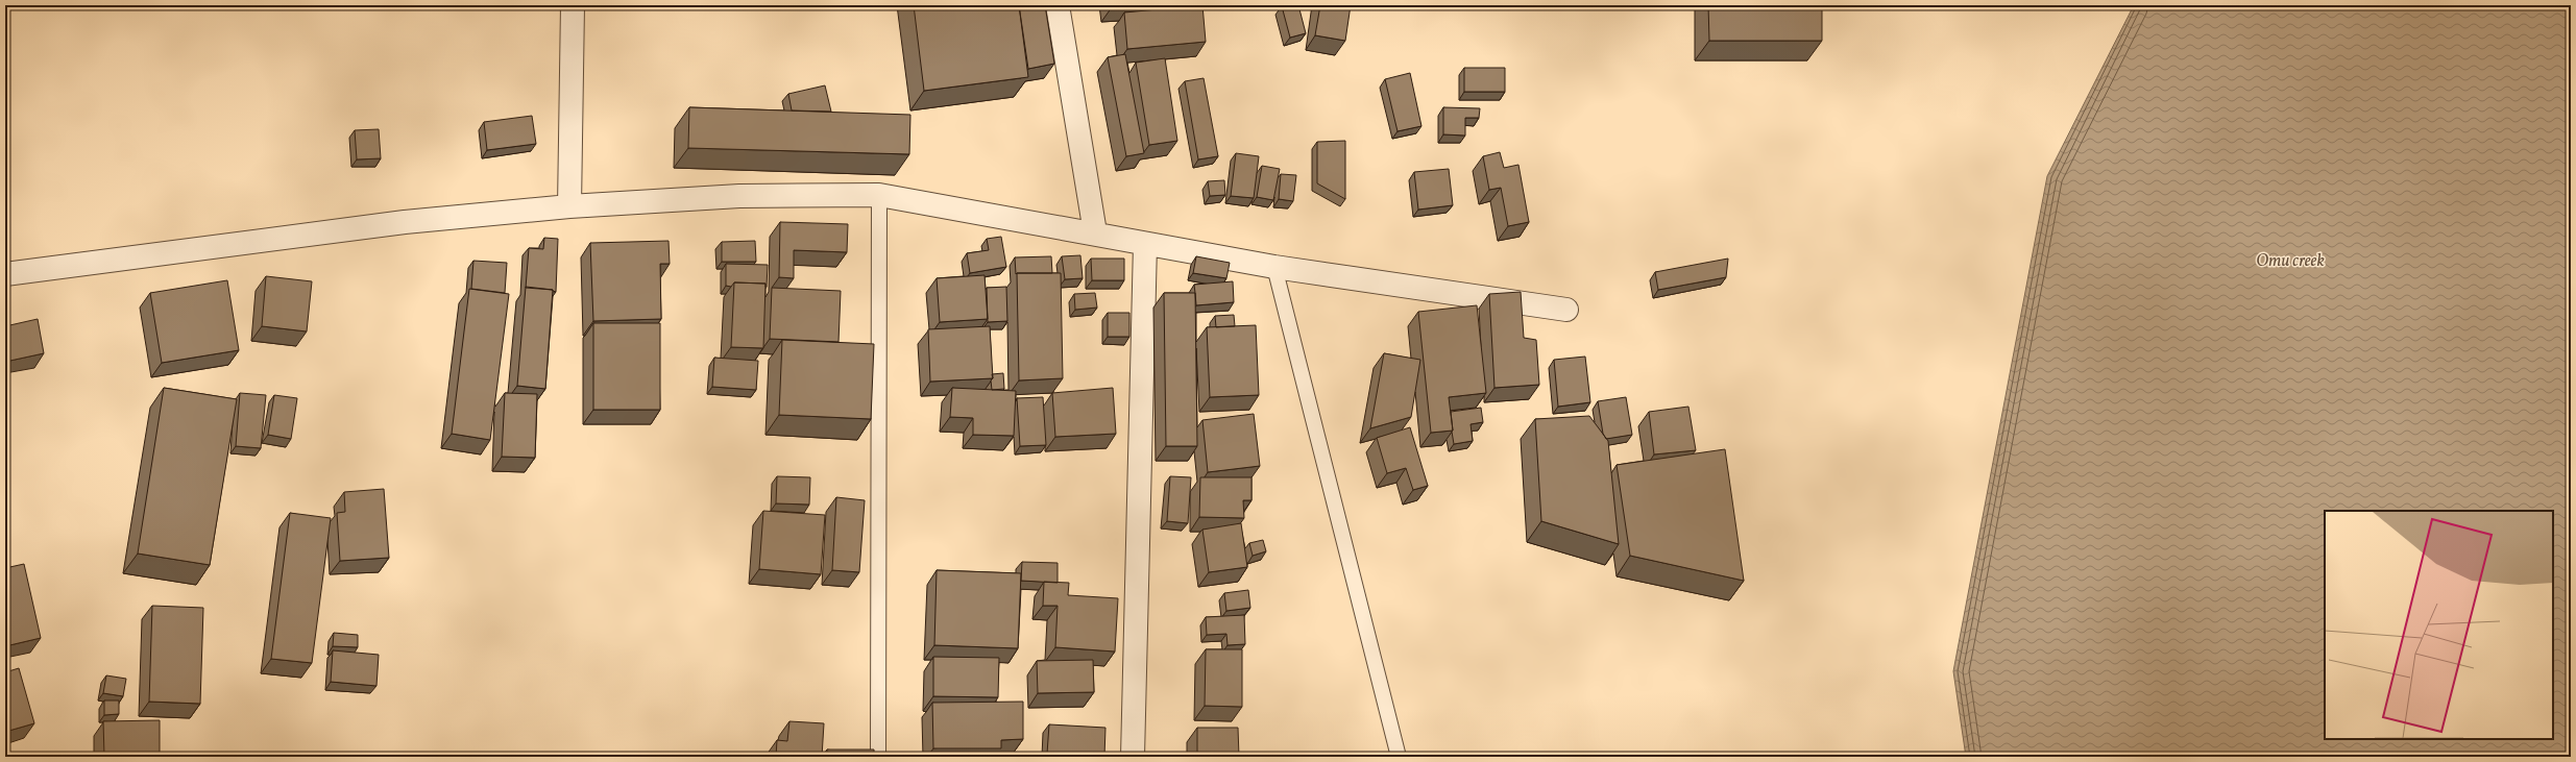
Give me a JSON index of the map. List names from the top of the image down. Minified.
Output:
{"water":["Omu creek"]}
